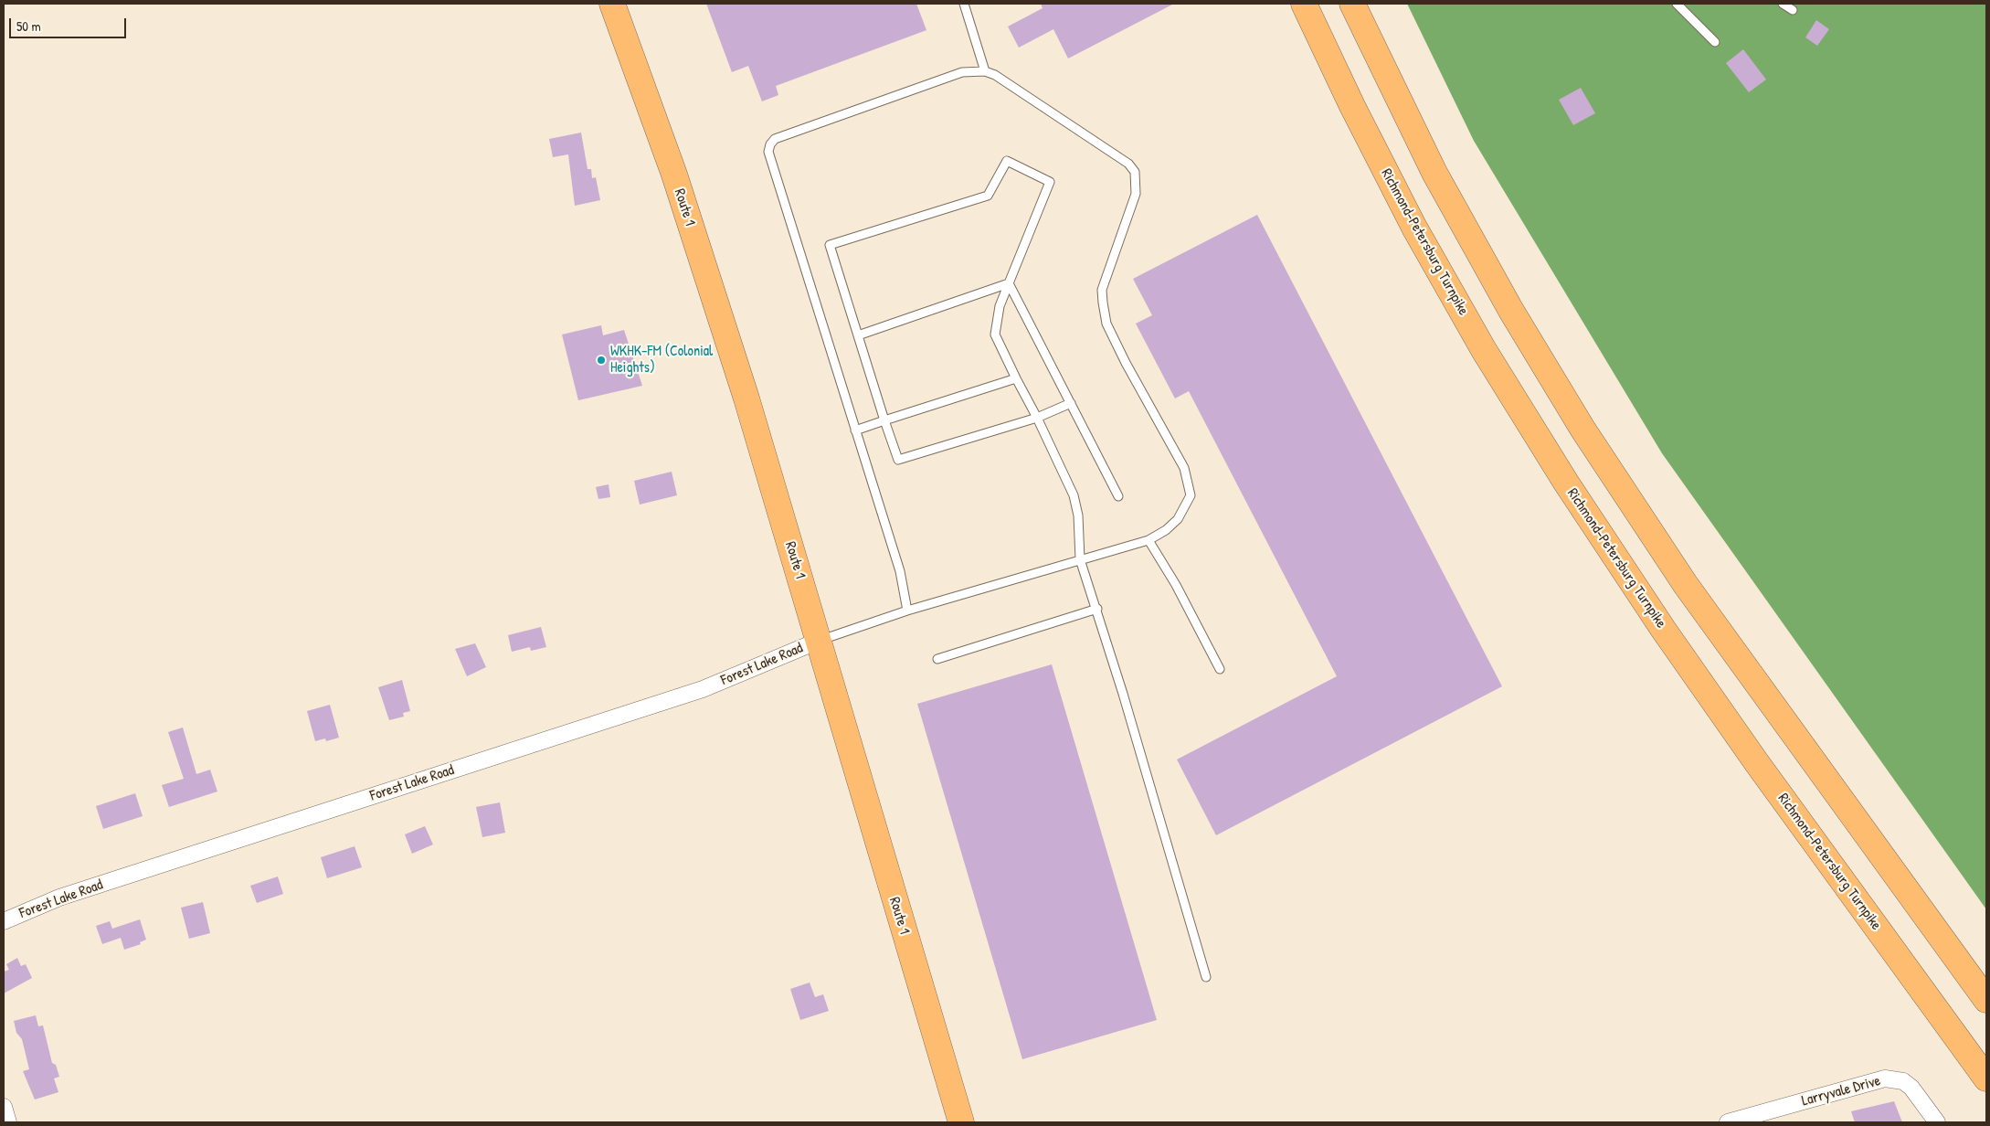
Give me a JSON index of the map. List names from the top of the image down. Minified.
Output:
{"streets":{"main road":["Route 1","Richmond-Petersburg Turnpike"],"street":["Forest Lake Road","Larryvale Drive"]},"crossings":[["Route 1","Forest Lake Road"]],"places":["WKHK-FM (Colonial Heights)"],"scale_bar":"50 m"}
